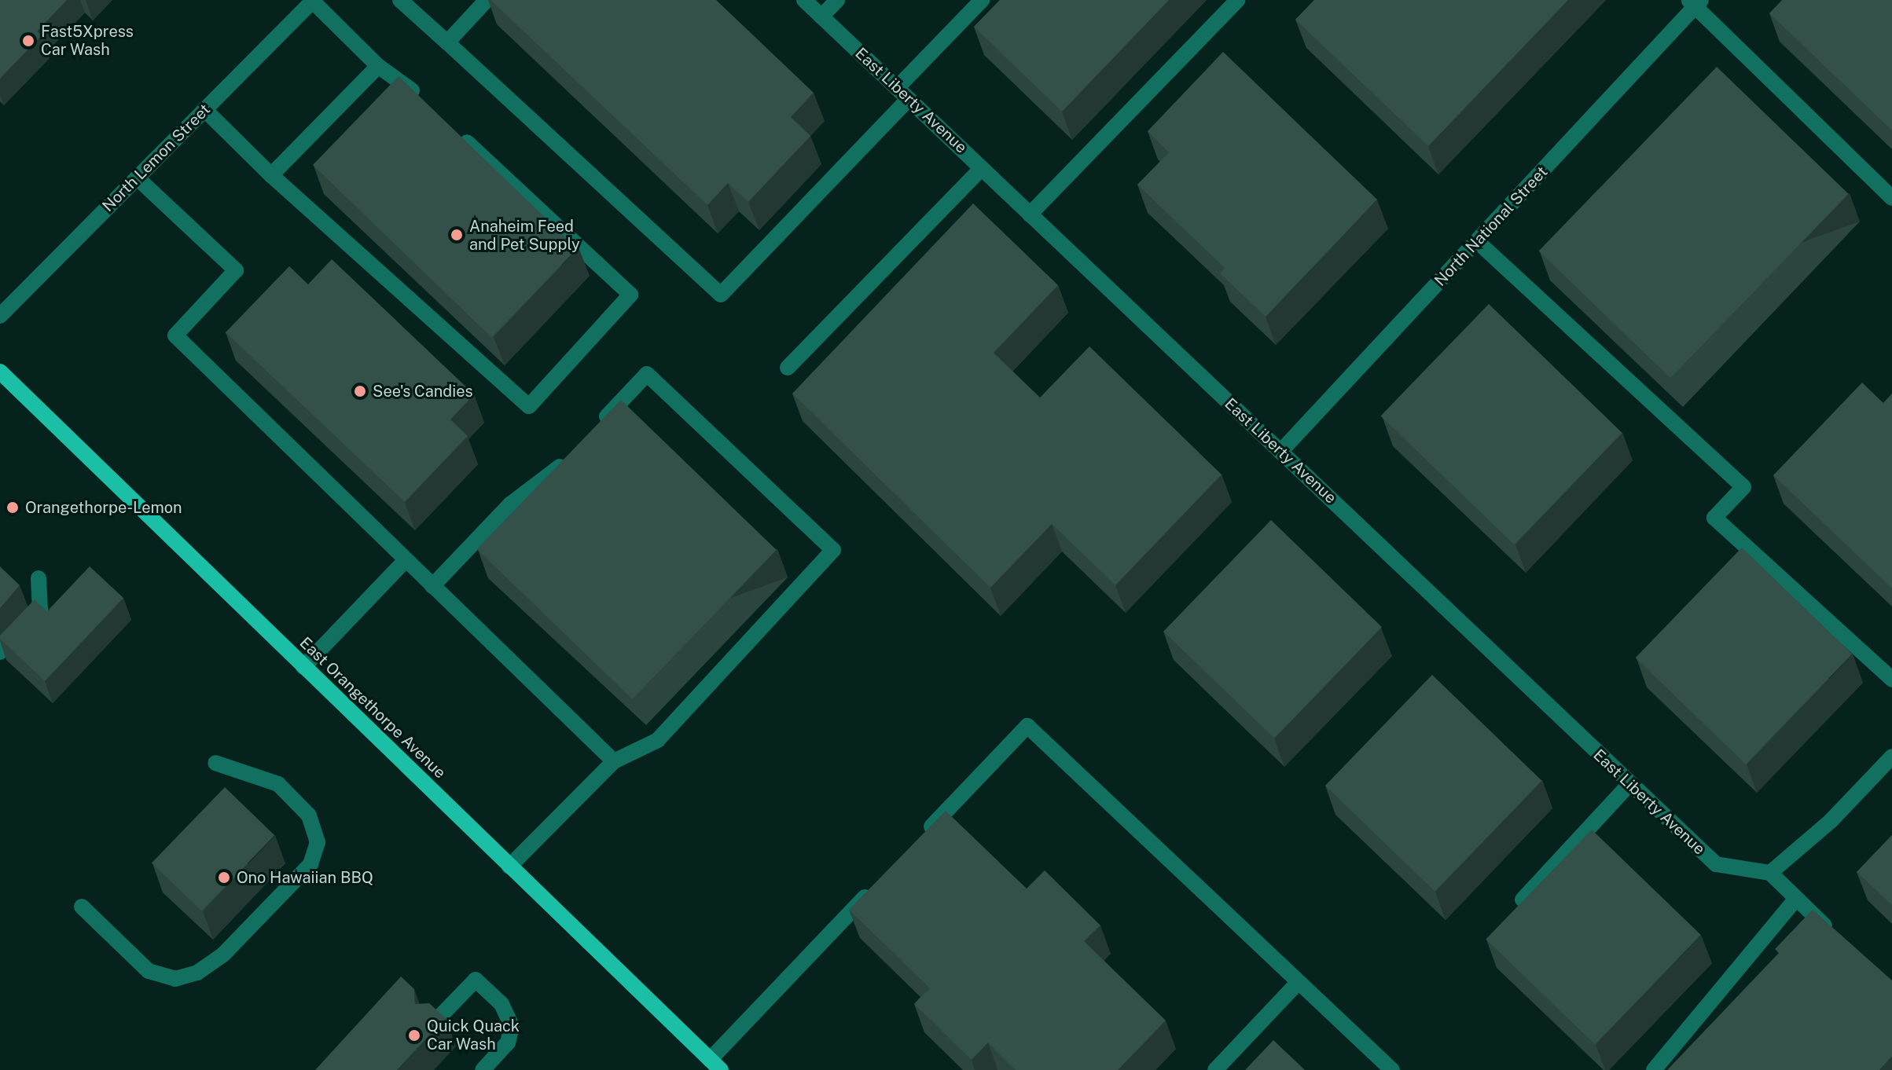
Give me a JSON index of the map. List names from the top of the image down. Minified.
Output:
{"streets":{"main road":["East Orangethorpe Avenue"],"street":["East Liberty Avenue","North Lemon Street","North National Street"]},"crossings":[["East Liberty Avenue","North National Street"]],"places":["Fast5Xpress Car Wash","Anaheim Feed and Pet Supply","See's Candies","Orangethorpe-Lemon","Ono Hawaiian BBQ","Quick Quack Car Wash"]}
